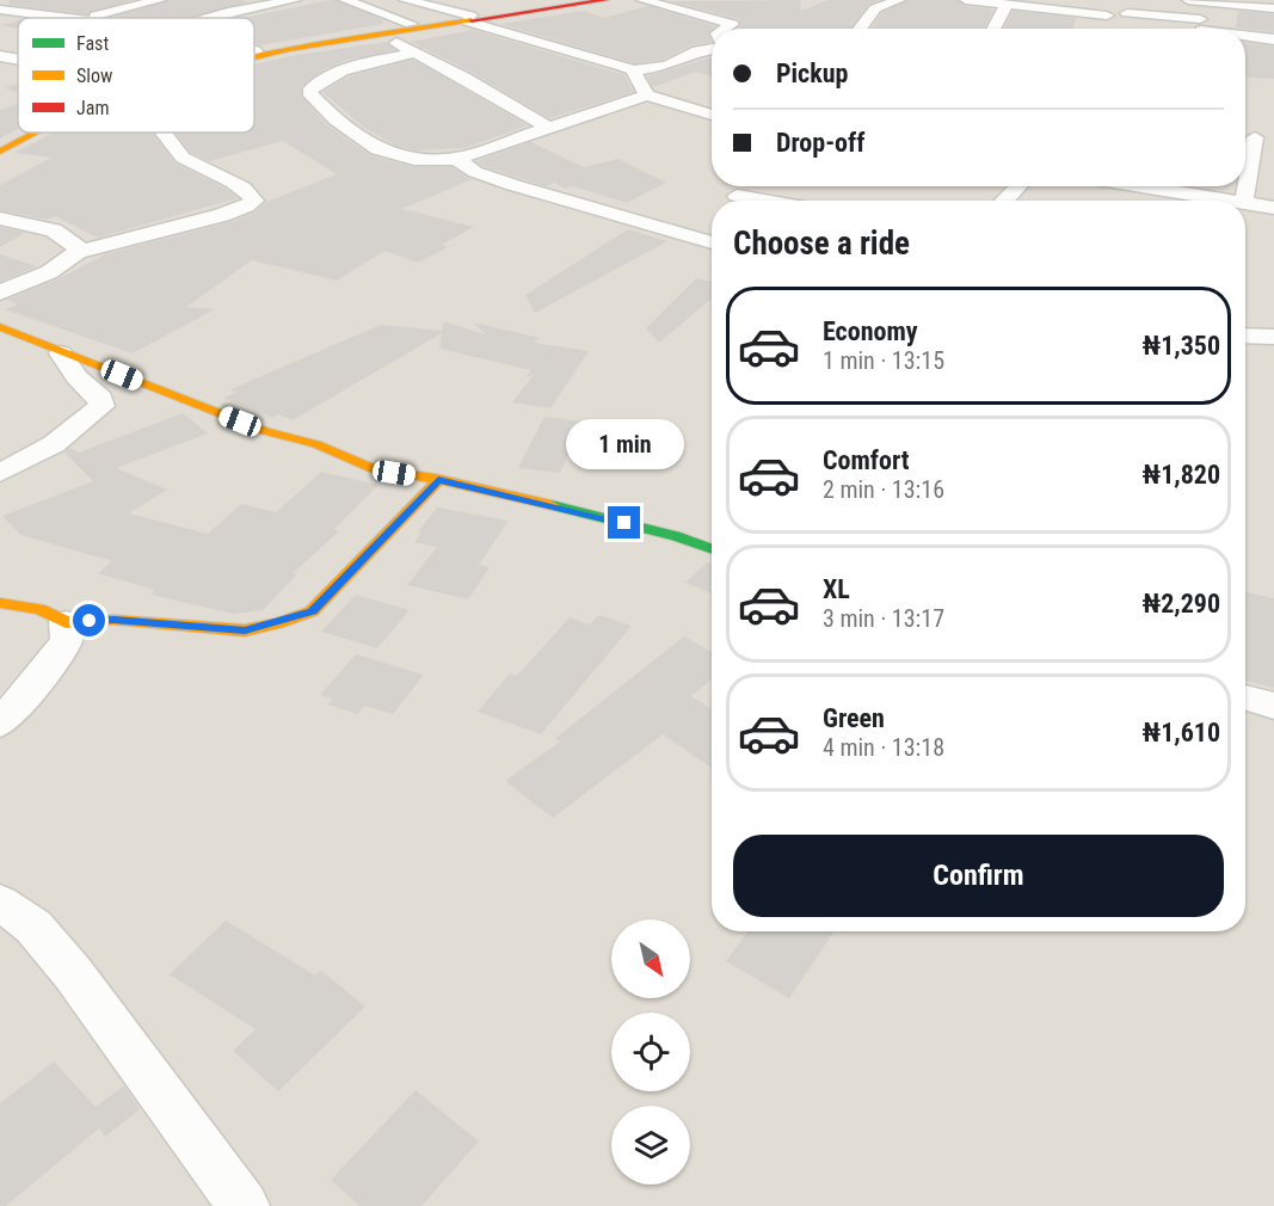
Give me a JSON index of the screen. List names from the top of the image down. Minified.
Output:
{"legend":["Fast","Slow","Jam"],"north":"bottom right","page":{"banner":["Pickup","Drop-off"],"heading":"Choose a ride","list":[{"name":"Economy","note":"1 min · 13:15","value":"₦1,350"},{"name":"Comfort","note":"2 min · 13:16","value":"₦1,820"},{"name":"XL","note":"3 min · 13:17","value":"₦2,290"},{"name":"Green","note":"4 min · 13:18","value":"₦1,610"}],"bubble":"1 min","buttons":"Confirm"}}
